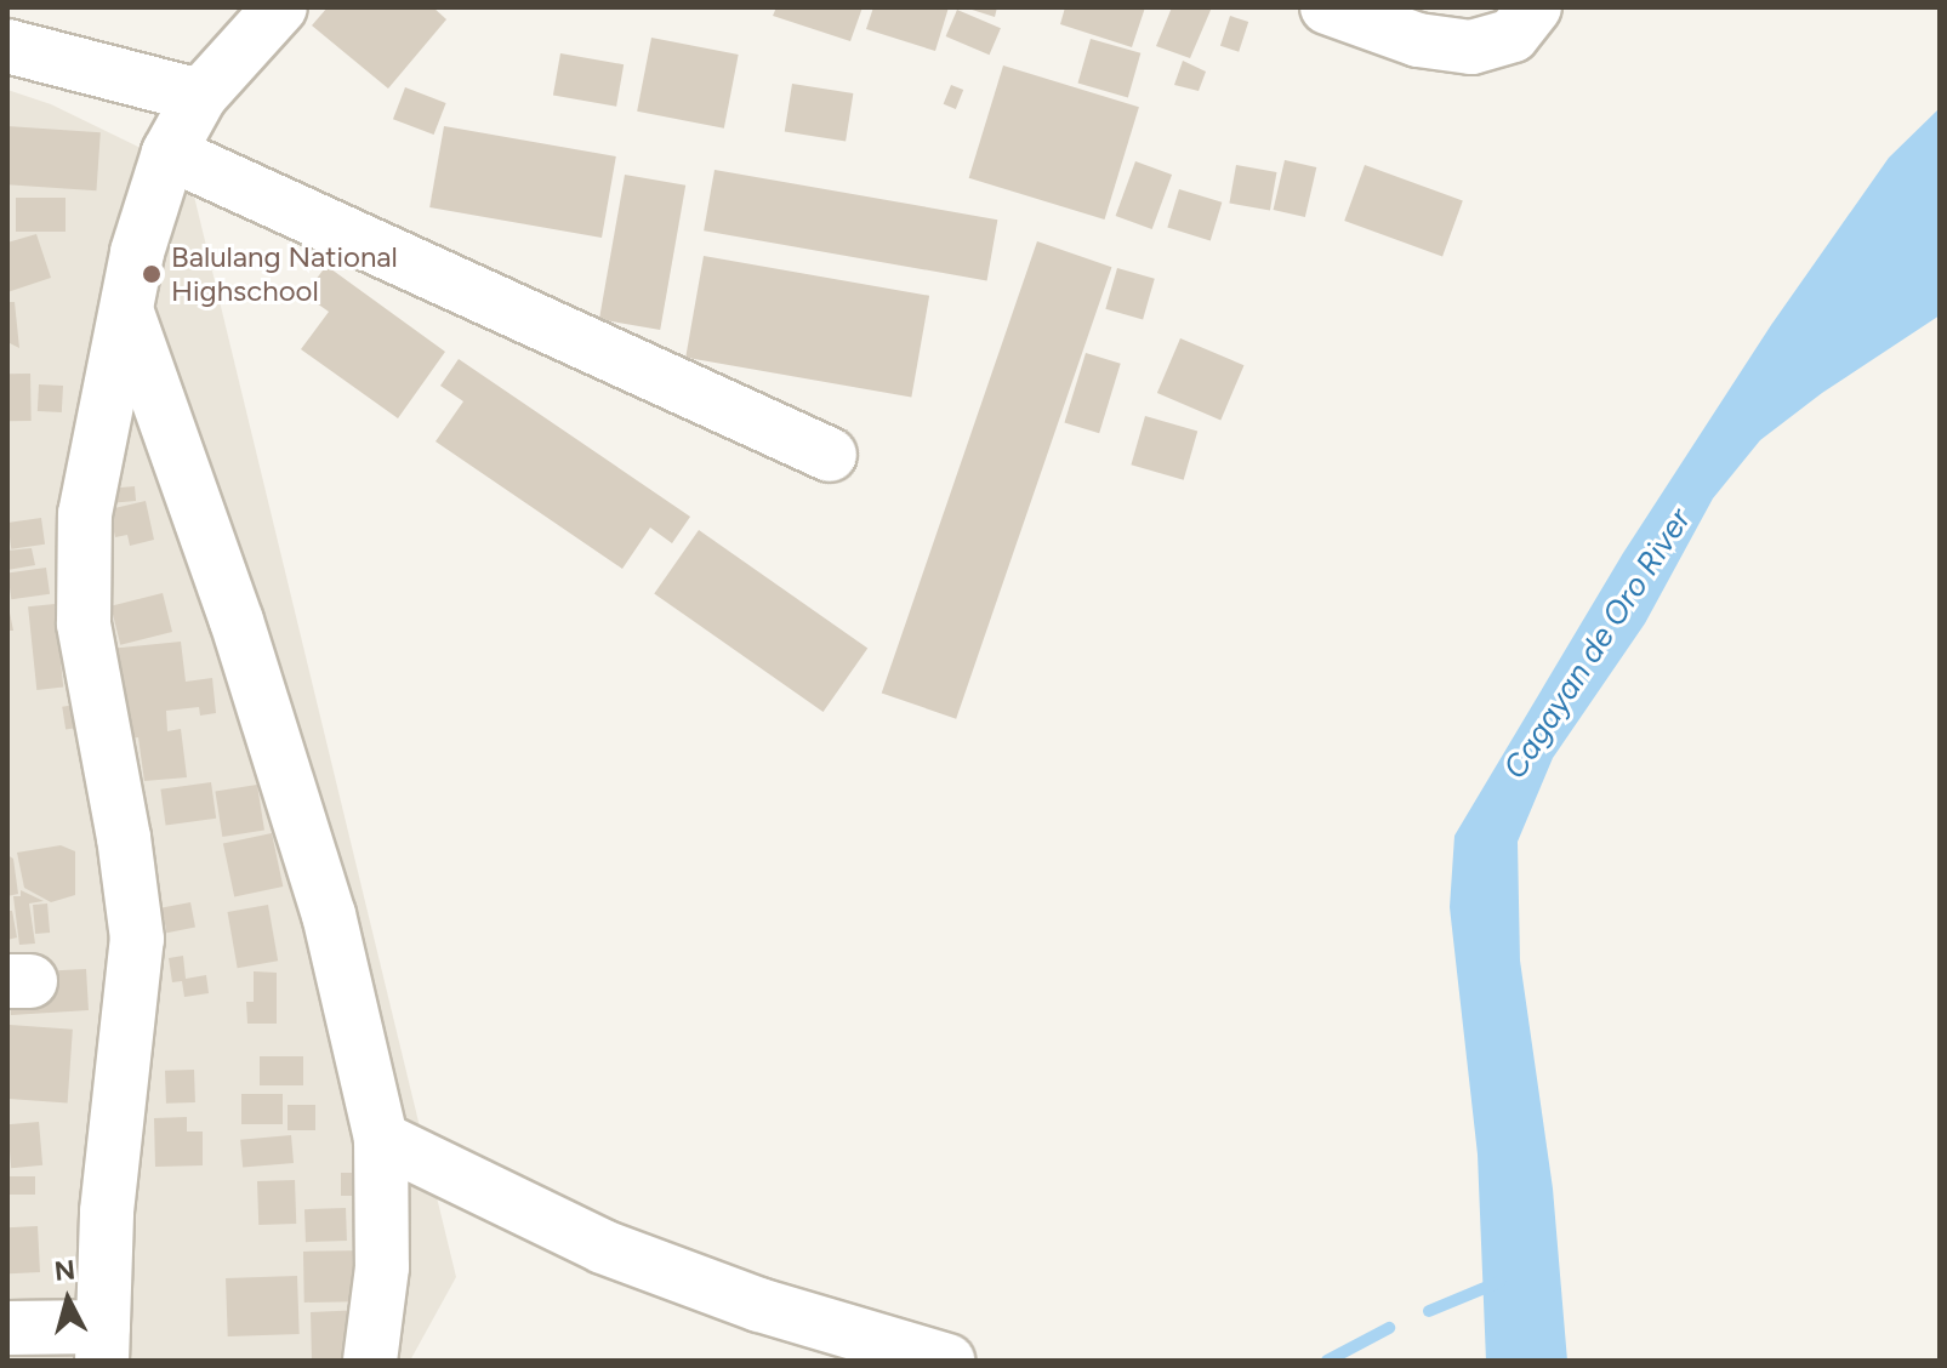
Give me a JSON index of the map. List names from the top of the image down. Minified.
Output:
{"water":["Cagayan de Oro River"],"places":["Balulang National Highschool"],"north":"top"}
